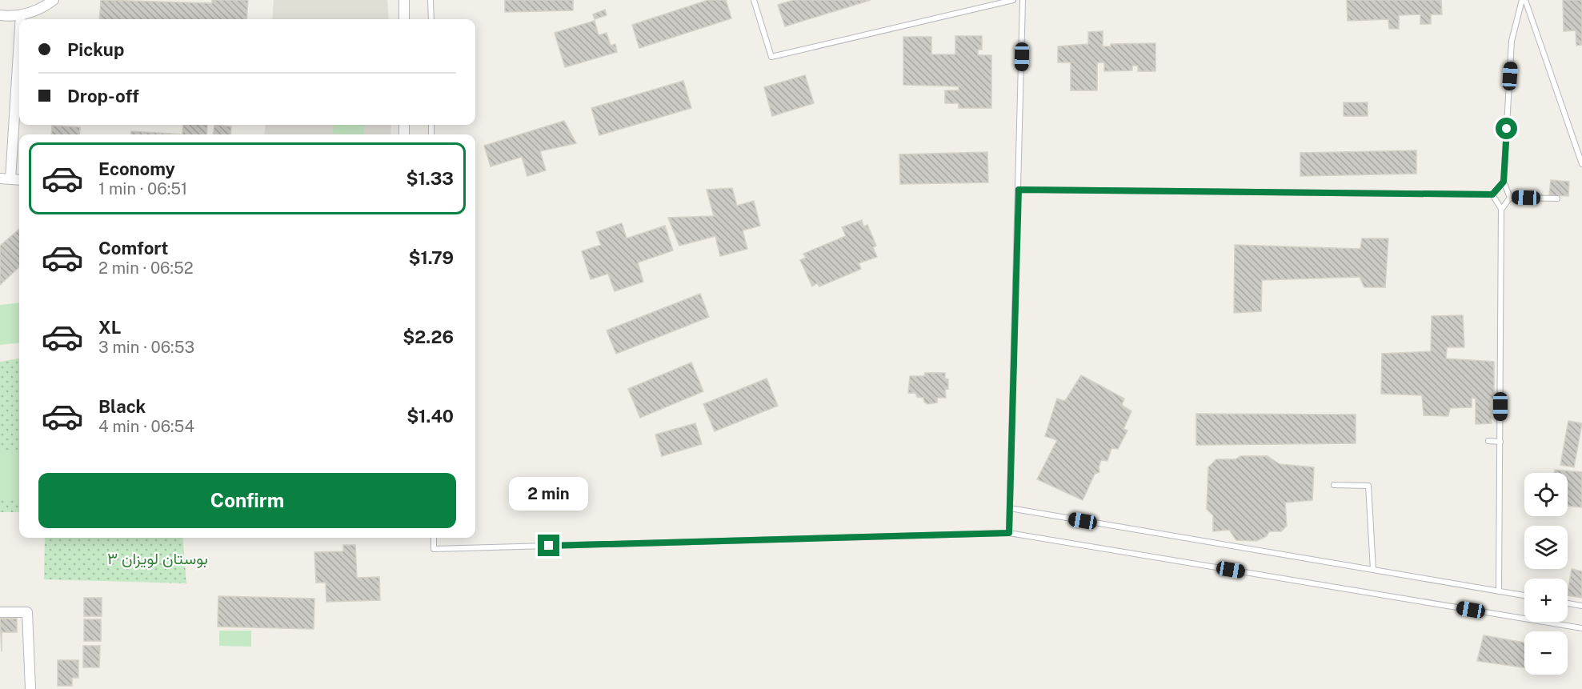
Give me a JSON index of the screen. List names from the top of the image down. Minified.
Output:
{"parks":["بوستان لویزان ۳"],"page":{"banner":["Pickup","Drop-off"],"list":[{"name":"Economy","note":"1 min · 06:51","value":"$1.33"},{"name":"Comfort","note":"2 min · 06:52","value":"$1.79"},{"name":"XL","note":"3 min · 06:53","value":"$2.26"},{"name":"Black","note":"4 min · 06:54","value":"$1.40"}],"buttons":"Confirm","map_buttons":["+","−"],"bubble":"2 min"}}
